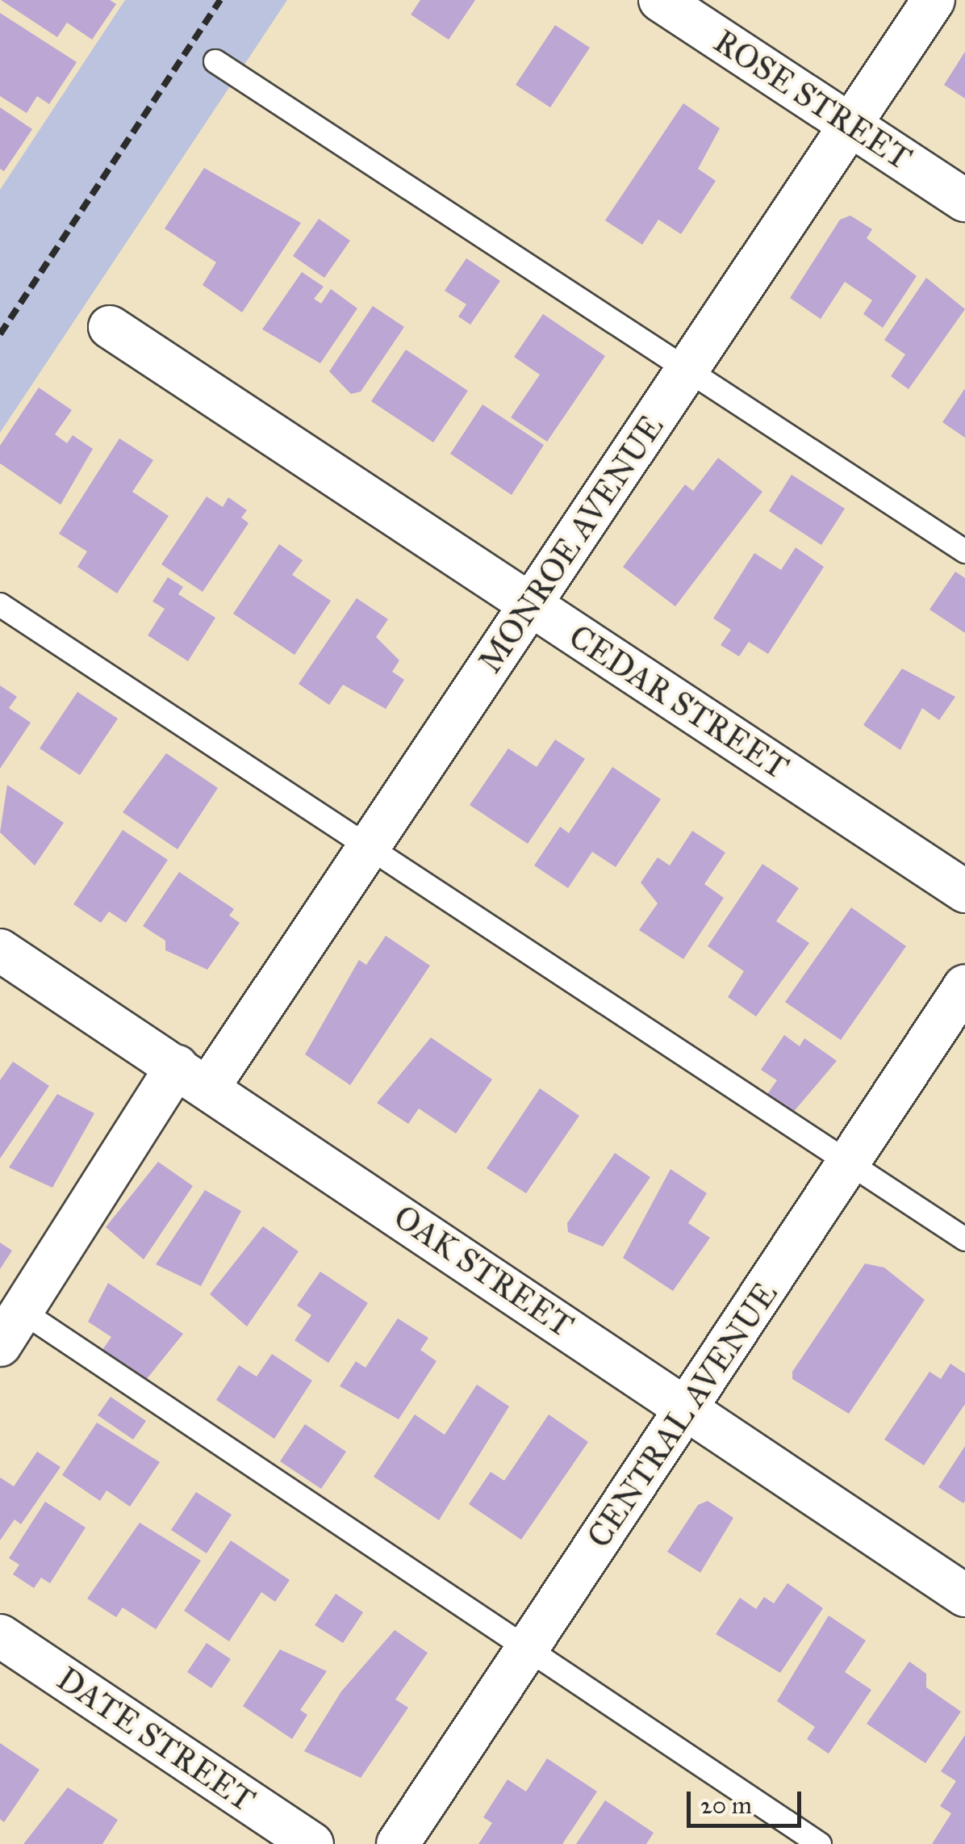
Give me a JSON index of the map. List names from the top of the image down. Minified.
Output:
{"streets":{"street":["ROSE STREET","MONROE AVENUE","CEDAR STREET","OAK STREET","CENTRAL AVENUE","DATE STREET"]},"crossings":[["ROSE STREET","MONROE AVENUE"],["MONROE AVENUE","CEDAR STREET"],["MONROE AVENUE","OAK STREET"],["OAK STREET","CENTRAL AVENUE"]],"scale_bar":"20 m"}
